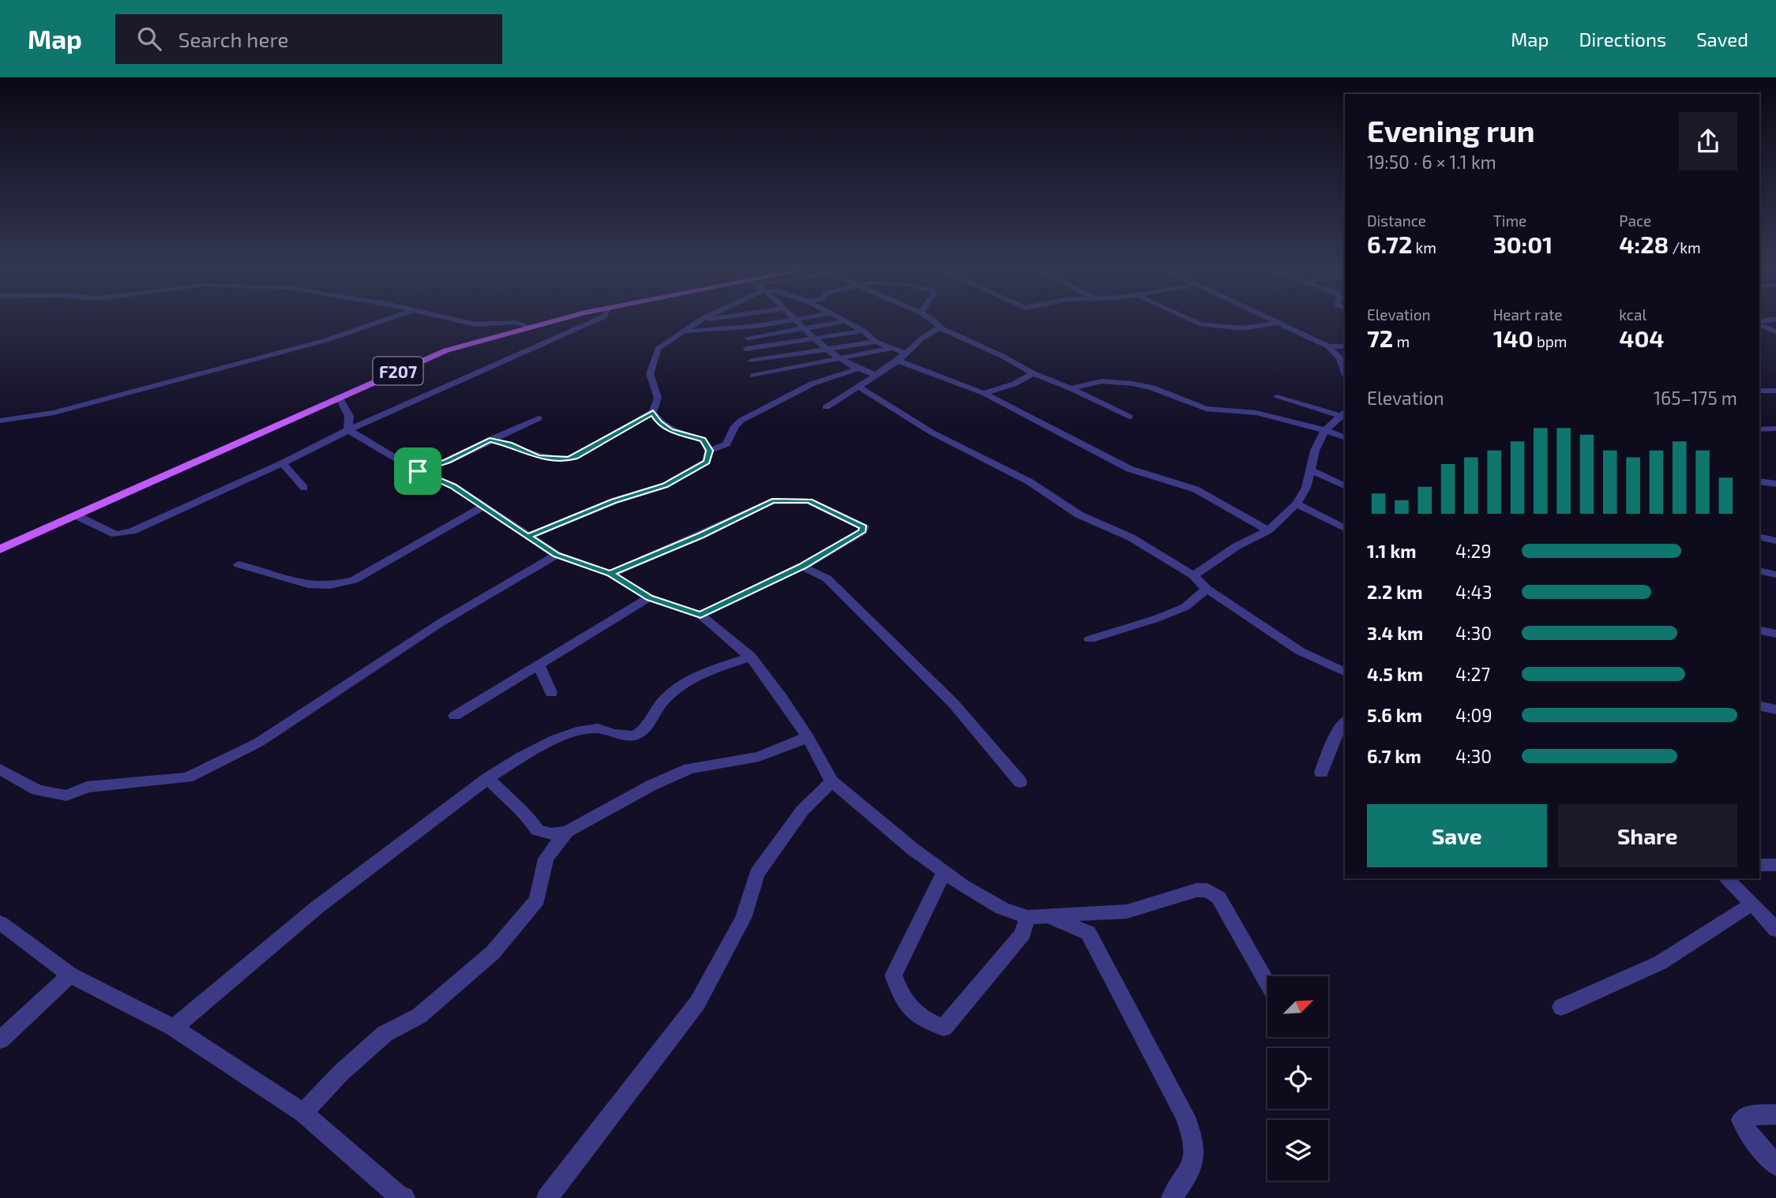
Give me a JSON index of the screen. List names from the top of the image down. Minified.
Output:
{"streets":{"main road":["F207"]},"north":"top right","page":{"header":"Map","search":"Search here","nav":["Map","Directions","Saved"],"heading":["Evening run","19:50 · 6 × 1.1 km"],"stats":[["Distance","6.72 km"],["Time","30:01"],["Pace","4:28 /km"],["Elevation","72 m"],["Heart rate","140 bpm"],["kcal","404"]],"chart":["Elevation","165–175 m"],"list":[{"name":"1.1 km","note":"4:29"},{"name":"2.2 km","note":"4:43"},{"name":"3.4 km","note":"4:30"},{"name":"4.5 km","note":"4:27"},{"name":"5.6 km","note":"4:09"},{"name":"6.7 km","note":"4:30"}],"buttons":["Save","Share"]}}
